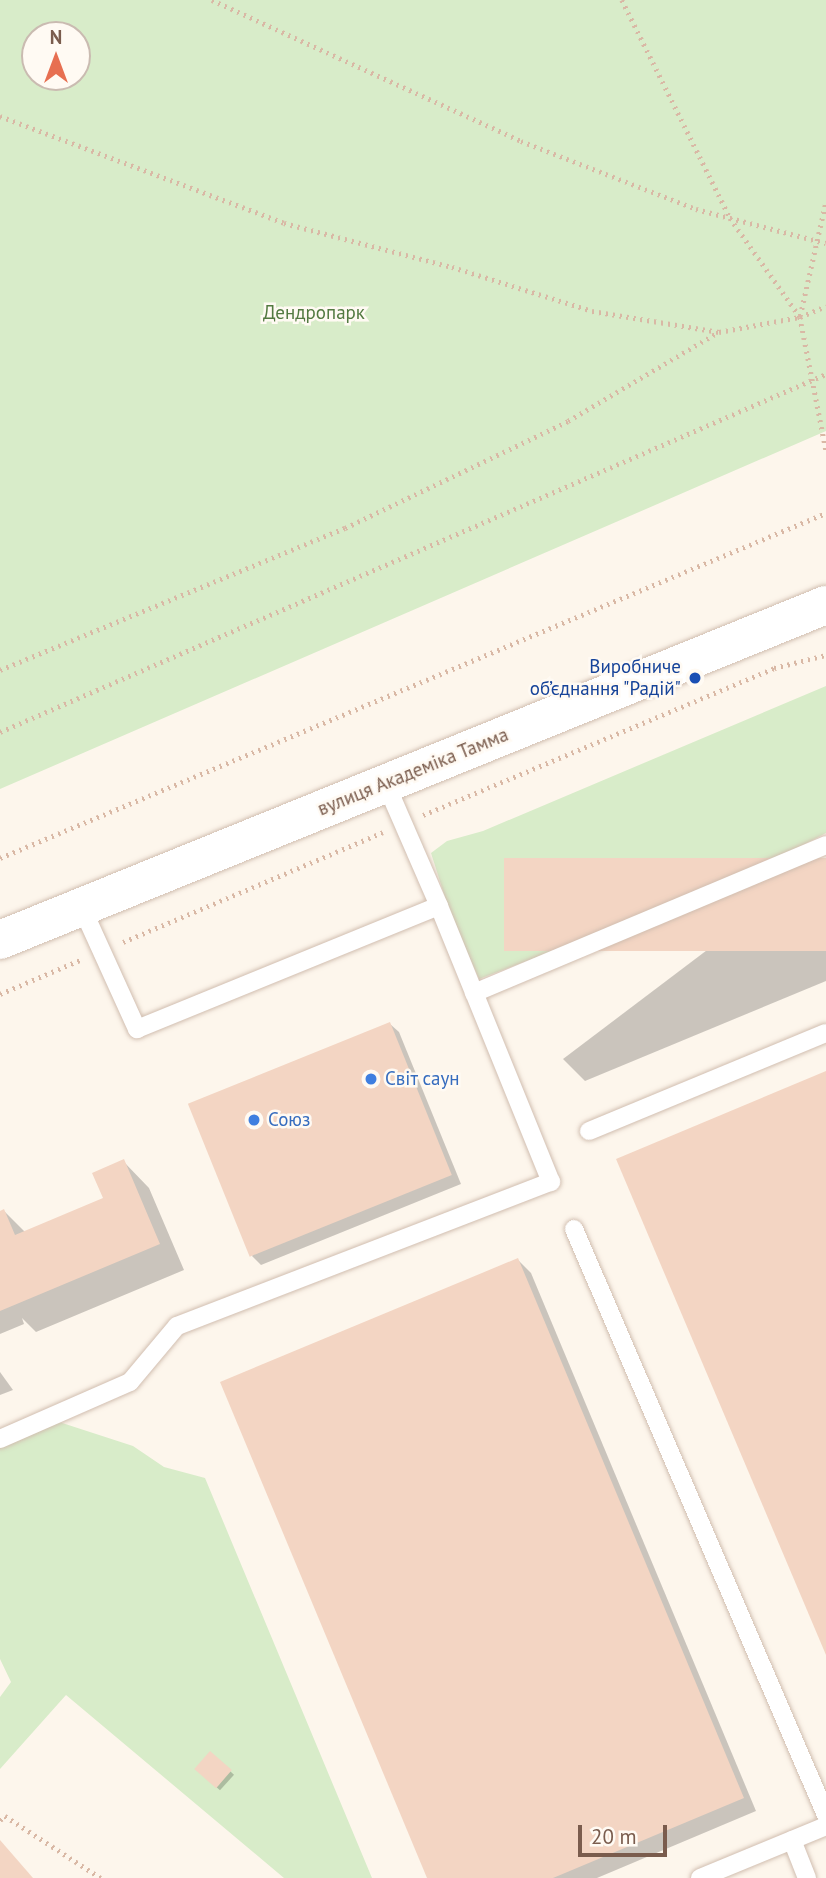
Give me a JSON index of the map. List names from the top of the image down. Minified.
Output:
{"streets":{"main road":["вулиця Академіка Тамма"]},"parks":["Дендропарк"],"places":["Виробниче об’єднання \"Радій\"","Світ саун","Союз"],"scale_bar":"20 m","north":"top"}
